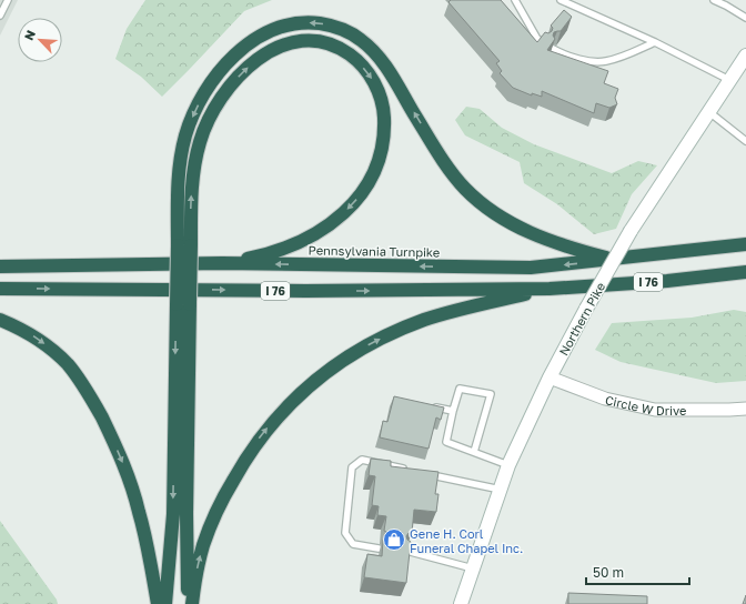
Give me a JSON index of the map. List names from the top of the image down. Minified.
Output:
{"streets":{"highway":["Pennsylvania Turnpike","I 76"],"main road":["Northern Pike"],"street":["Circle W Drive"]},"crossings":[["Northern Pike","Circle W Drive"]],"places":{"shop":["Gene H. Corl Funeral Chapel Inc."]},"scale_bar":"50 m","north":"top left"}
